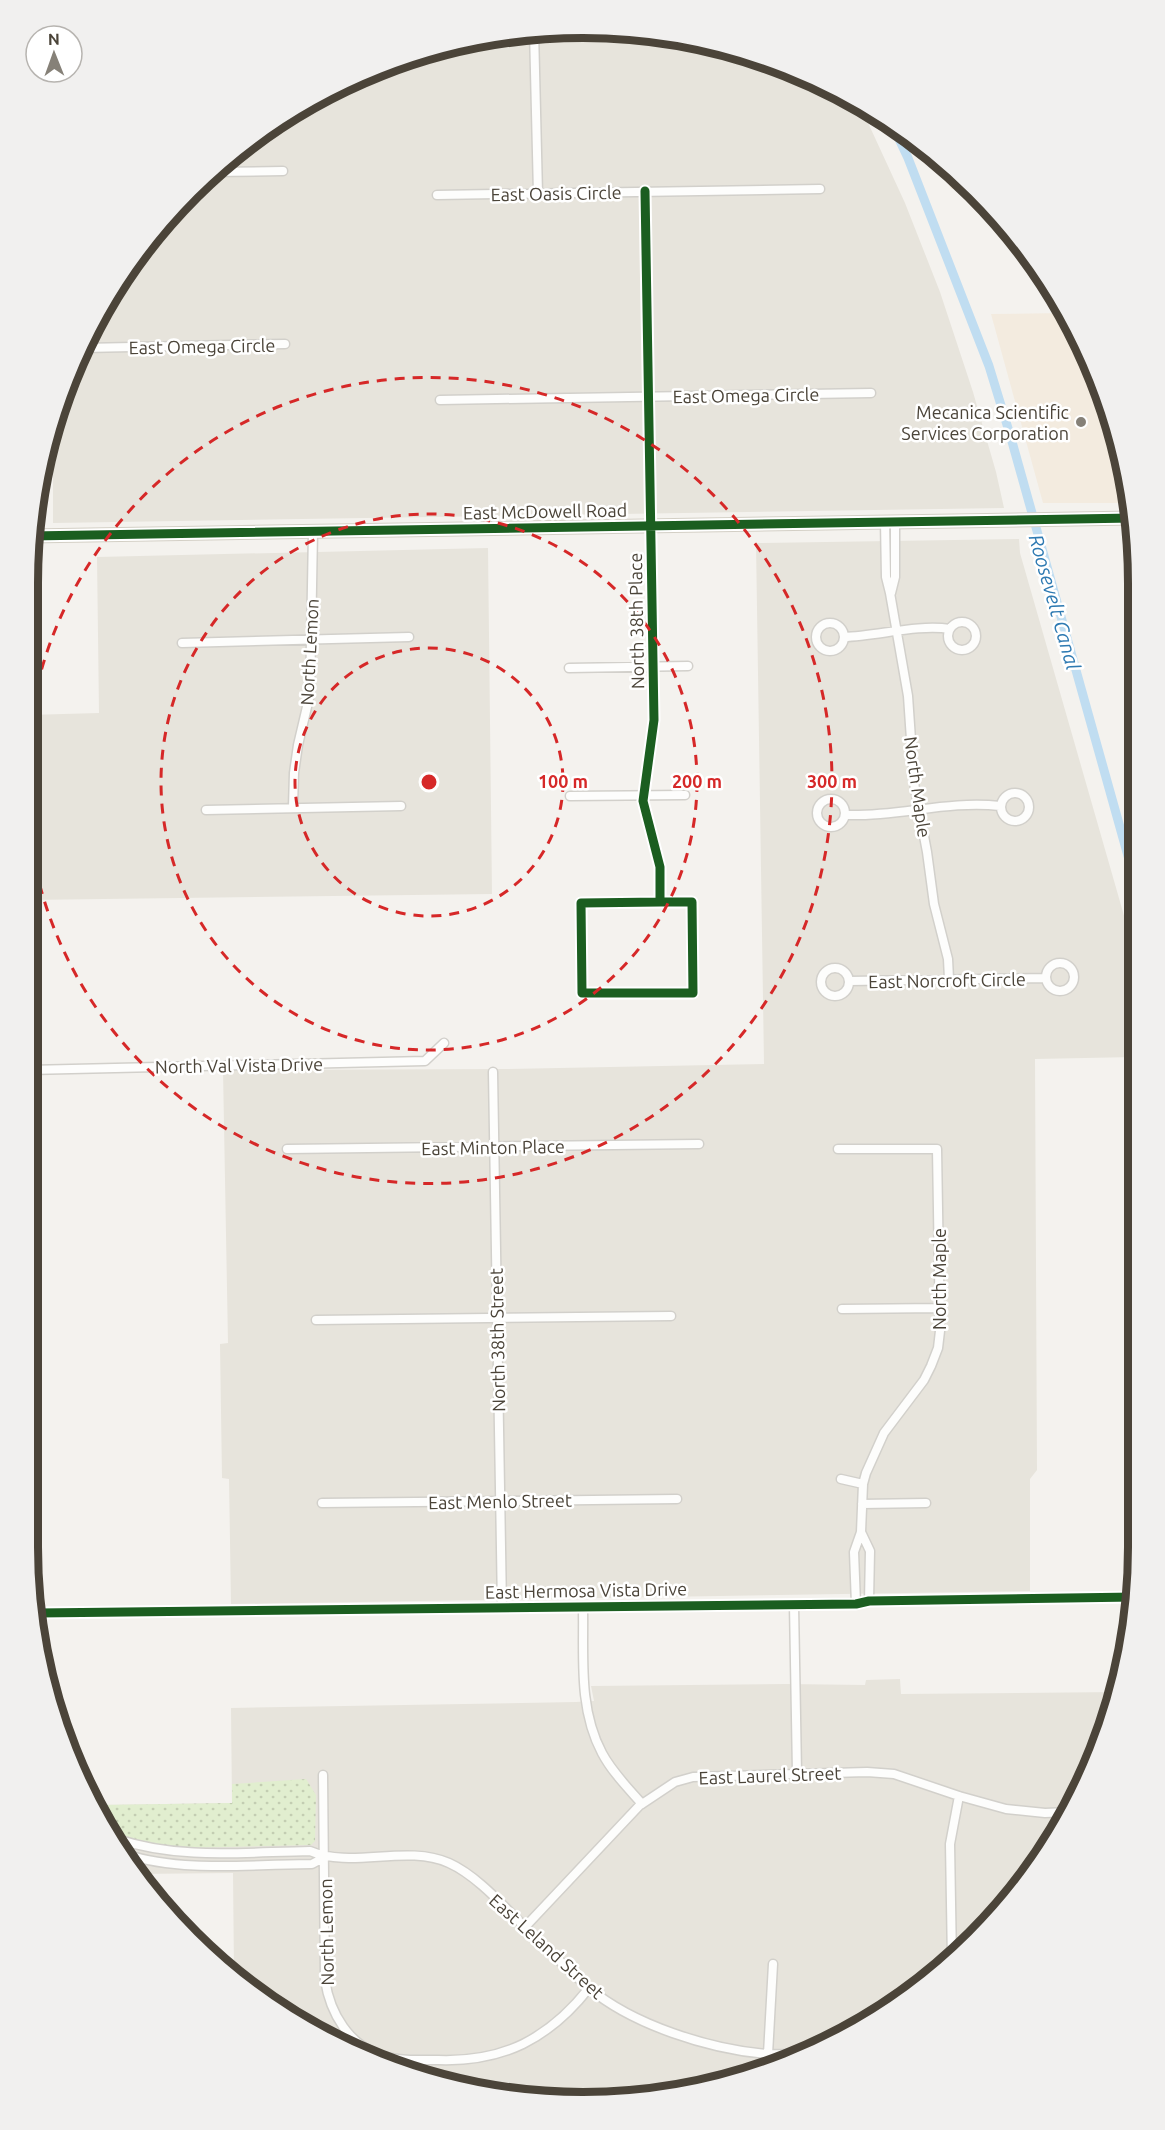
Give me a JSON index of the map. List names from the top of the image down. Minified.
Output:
{"streets":{"main road":["East McDowell Road"],"street":["East Oasis Circle","East Omega Circle","North 38th Place","North Lemon","North Maple","East Norcroft Circle","North Val Vista Drive","East Minton Place","North 38th Street","East Menlo Street","East Hermosa Vista Drive","East Laurel Street","East Leland Street"]},"crossings":[["East Oasis Circle","North 38th Place"],["East Omega Circle","North 38th Place"],["East McDowell Road","North 38th Place"],["East McDowell Road","North Lemon"],["East McDowell Road","North Maple"],["North Lemon","East Leland Street"],["North Maple","East Norcroft Circle"],["North Maple","East Hermosa Vista Drive"],["East Minton Place","North 38th Street"],["North 38th Street","East Menlo Street"],["North 38th Street","East Hermosa Vista Drive"],["East Laurel Street","East Leland Street"]],"water":["Roosevelt Canal"],"places":["Mecanica Scientific Services Corporation"],"north":"top","rings":["100 m","200 m","300 m"]}
